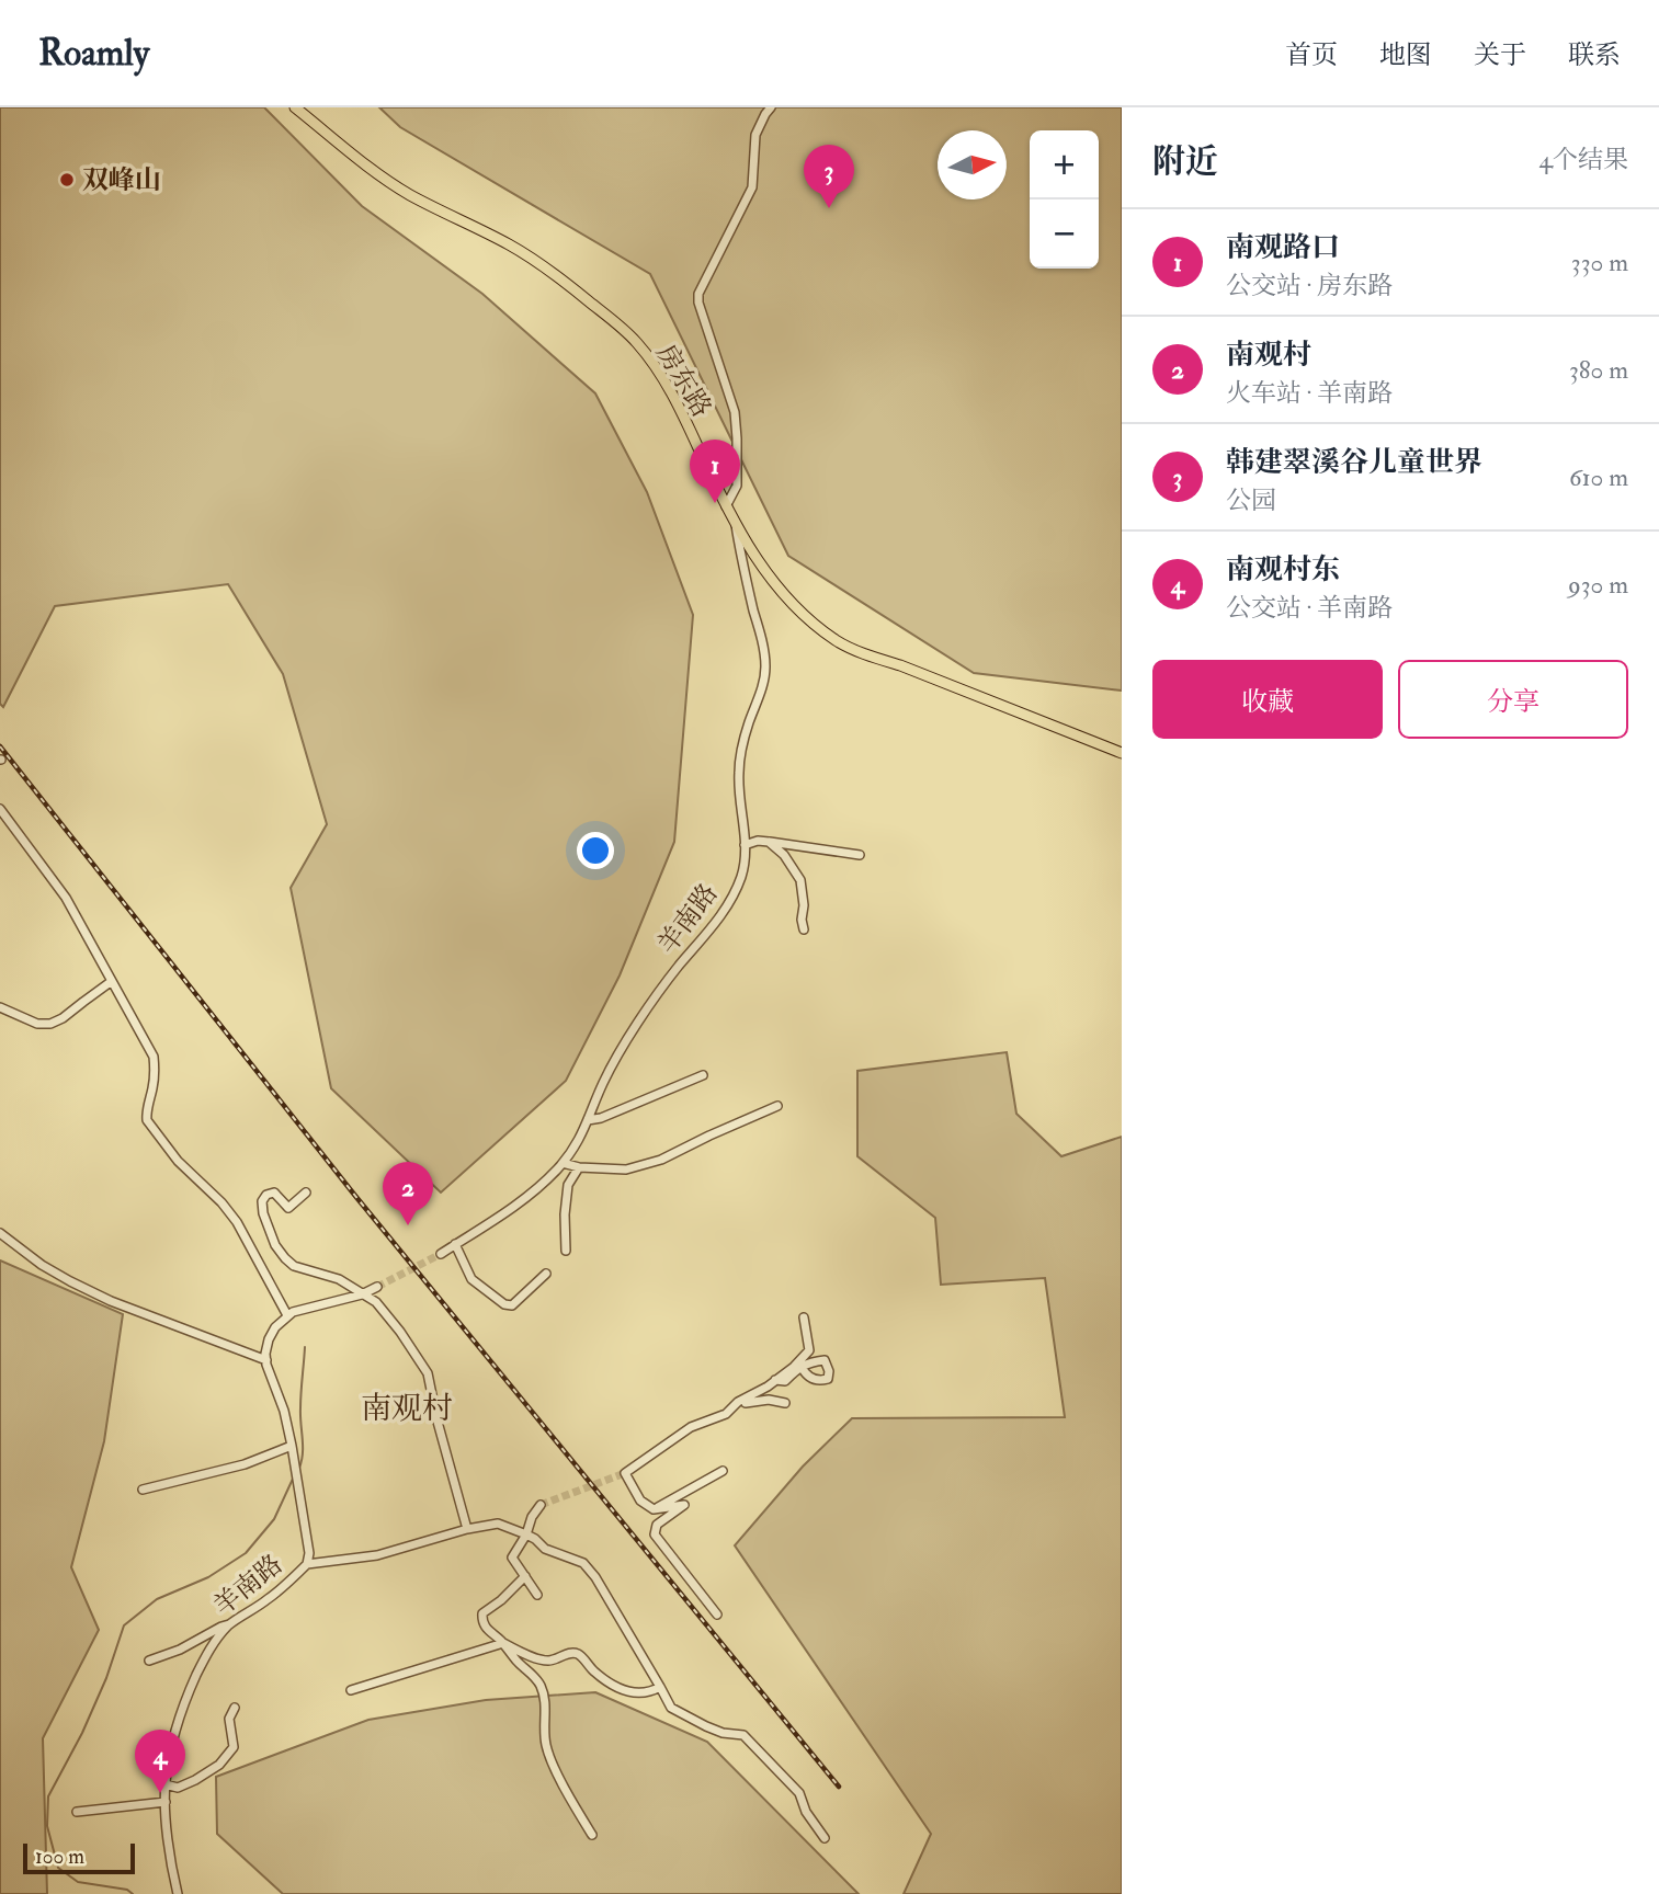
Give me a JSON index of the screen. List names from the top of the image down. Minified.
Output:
{"streets":{"main road":["房东路"],"street":["羊南路"]},"crossings":[["房东路","羊南路"]],"districts":["南观村"],"places":["双峰山"],"scale_bar":"100 m","north":"right","page":{"header":"Roamly","nav":["首页","地图","关于","联系"],"heading":["附近","4个结果"],"map_buttons":["+","−"],"pins":["3","1","2","4"],"list":[{"mark":"1","name":"南观路口","note":"公交站 · 房东路","value":"330 m"},{"mark":"2","name":"南观村","note":"火车站 · 羊南路","value":"380 m"},{"mark":"3","name":"韩建翠溪谷儿童世界","note":"公园","value":"610 m"},{"mark":"4","name":"南观村东","note":"公交站 · 羊南路","value":"930 m"}],"buttons":["收藏","分享"],"scale":"100 m"}}
